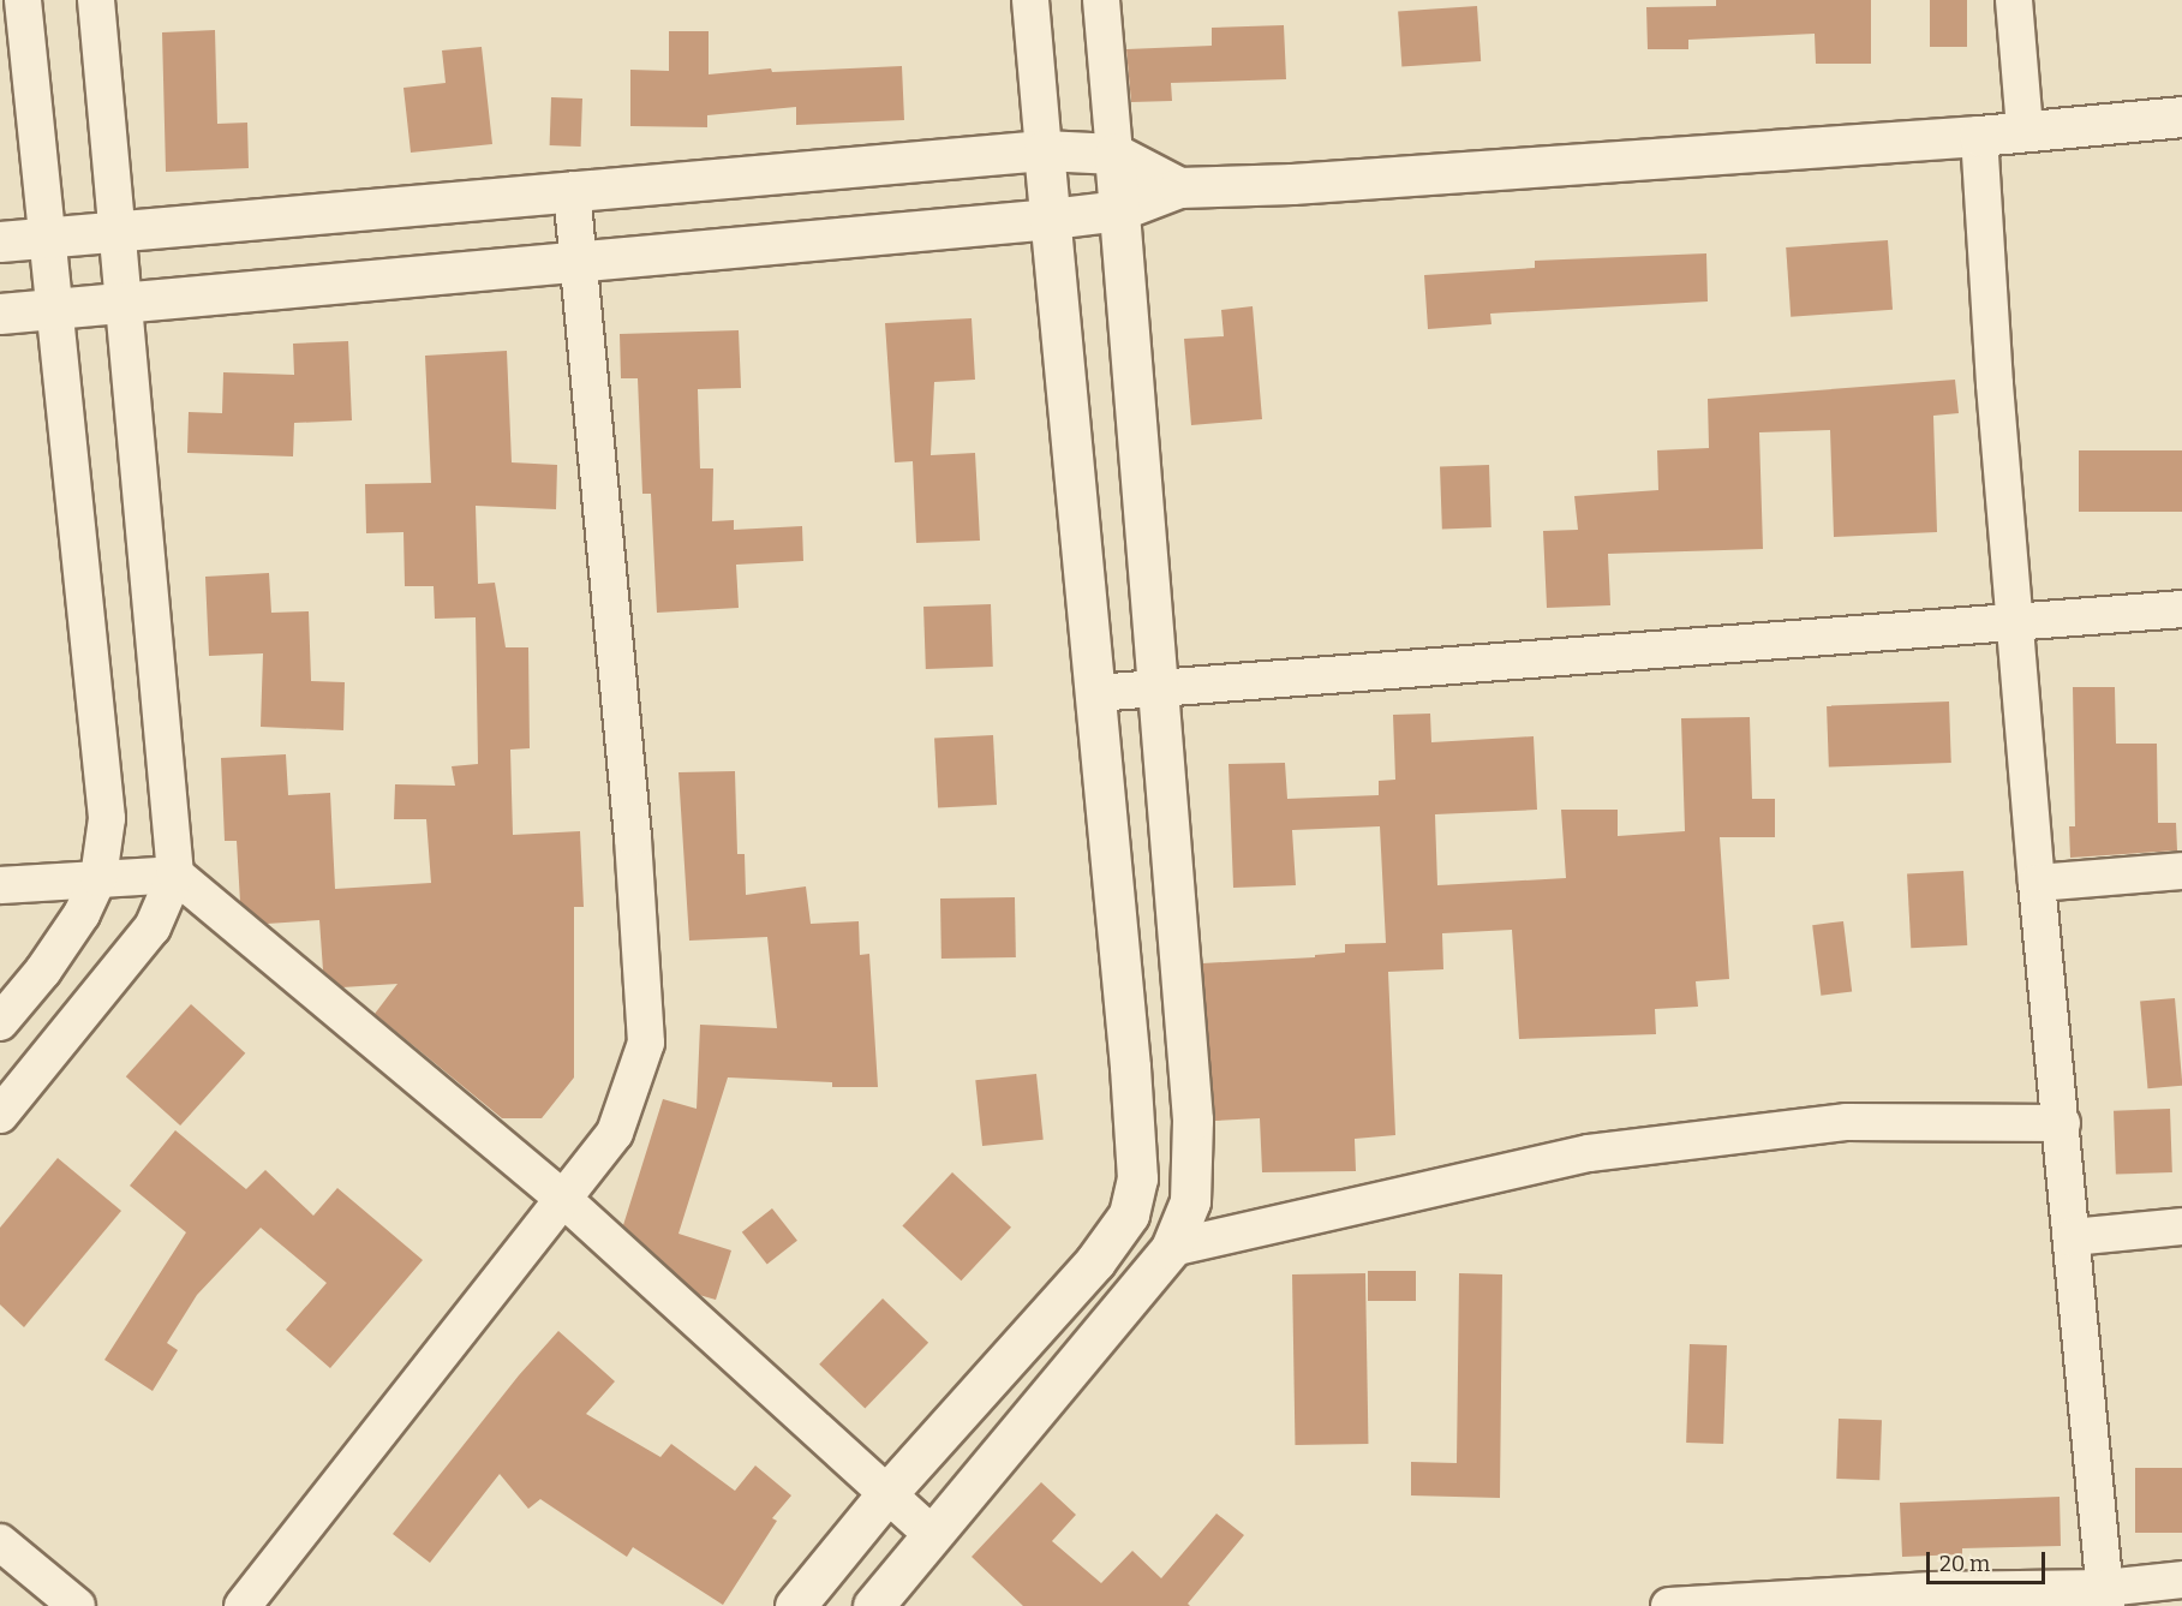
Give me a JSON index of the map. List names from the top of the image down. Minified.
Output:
{"scale_bar":"20 m"}
